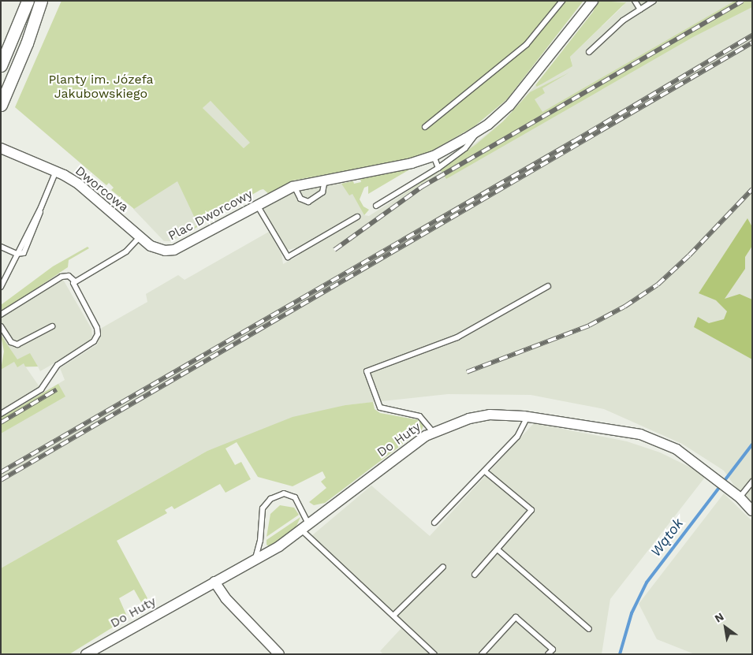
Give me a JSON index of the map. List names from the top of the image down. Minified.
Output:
{"streets":{"street":["Dworcowa","Plac Dworcowy","Do Huty"]},"crossings":[["Dworcowa","Plac Dworcowy"]],"water":["Wątok"],"parks":["Planty im. Józefa Jakubowskiego"],"north":"top left"}
